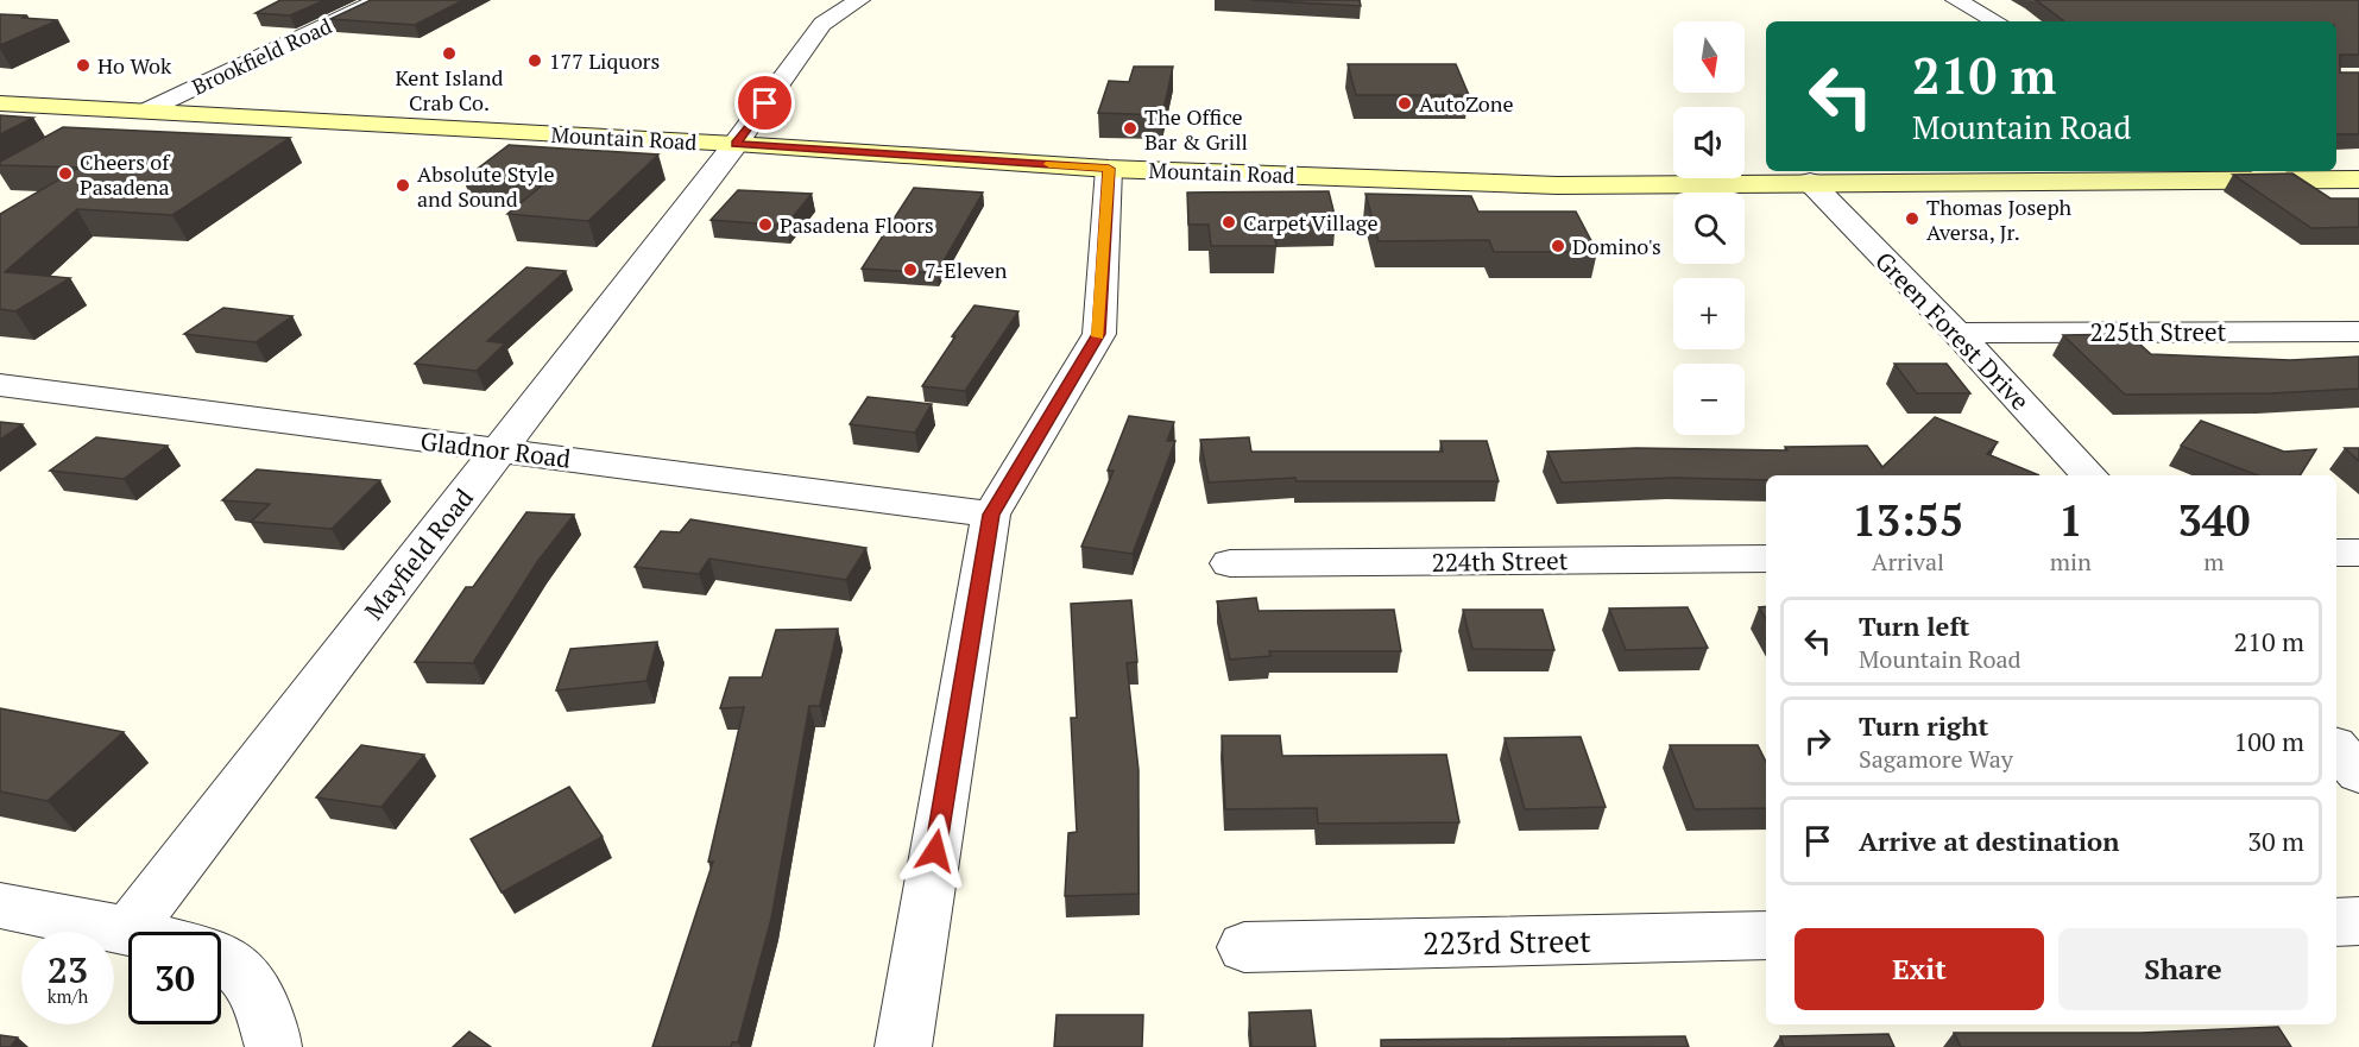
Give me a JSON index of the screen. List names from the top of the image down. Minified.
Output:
{"streets":{"main road":["Mountain Road"],"street":["Brookfield Road","Green Forest Drive","225th Street","Gladnor Road","Mayfield Road","224th Street","223rd Street"]},"crossings":[["Brookfield Road","Mountain Road"],["Mountain Road","Green Forest Drive"],["Mountain Road","Mayfield Road"],["Green Forest Drive","225th Street"],["Gladnor Road","Mayfield Road"]],"places":["Kent Island Crab Co.","177 Liquors","Ho Wok","AutoZone","The Office Bar & Grill","Cheers of Pasadena","Absolute Style and Sound","Thomas Joseph Aversa, Jr.","Carpet Village","Pasadena Floors","Domino's","7-Eleven"],"north":"bottom","page":{"map_buttons":["+","−"],"turn":["210 m","Mountain Road"],"eta":["13:55","Arrival","1","min","340","m"],"list":[{"name":"Turn left","note":"Mountain Road","value":"210 m"},{"name":"Turn right","note":"Sagamore Way","value":"100 m"},{"name":"Arrive at destination","value":"30 m"}],"buttons":["Exit","Share"],"speed":"23 km/h","limit":"30"}}
